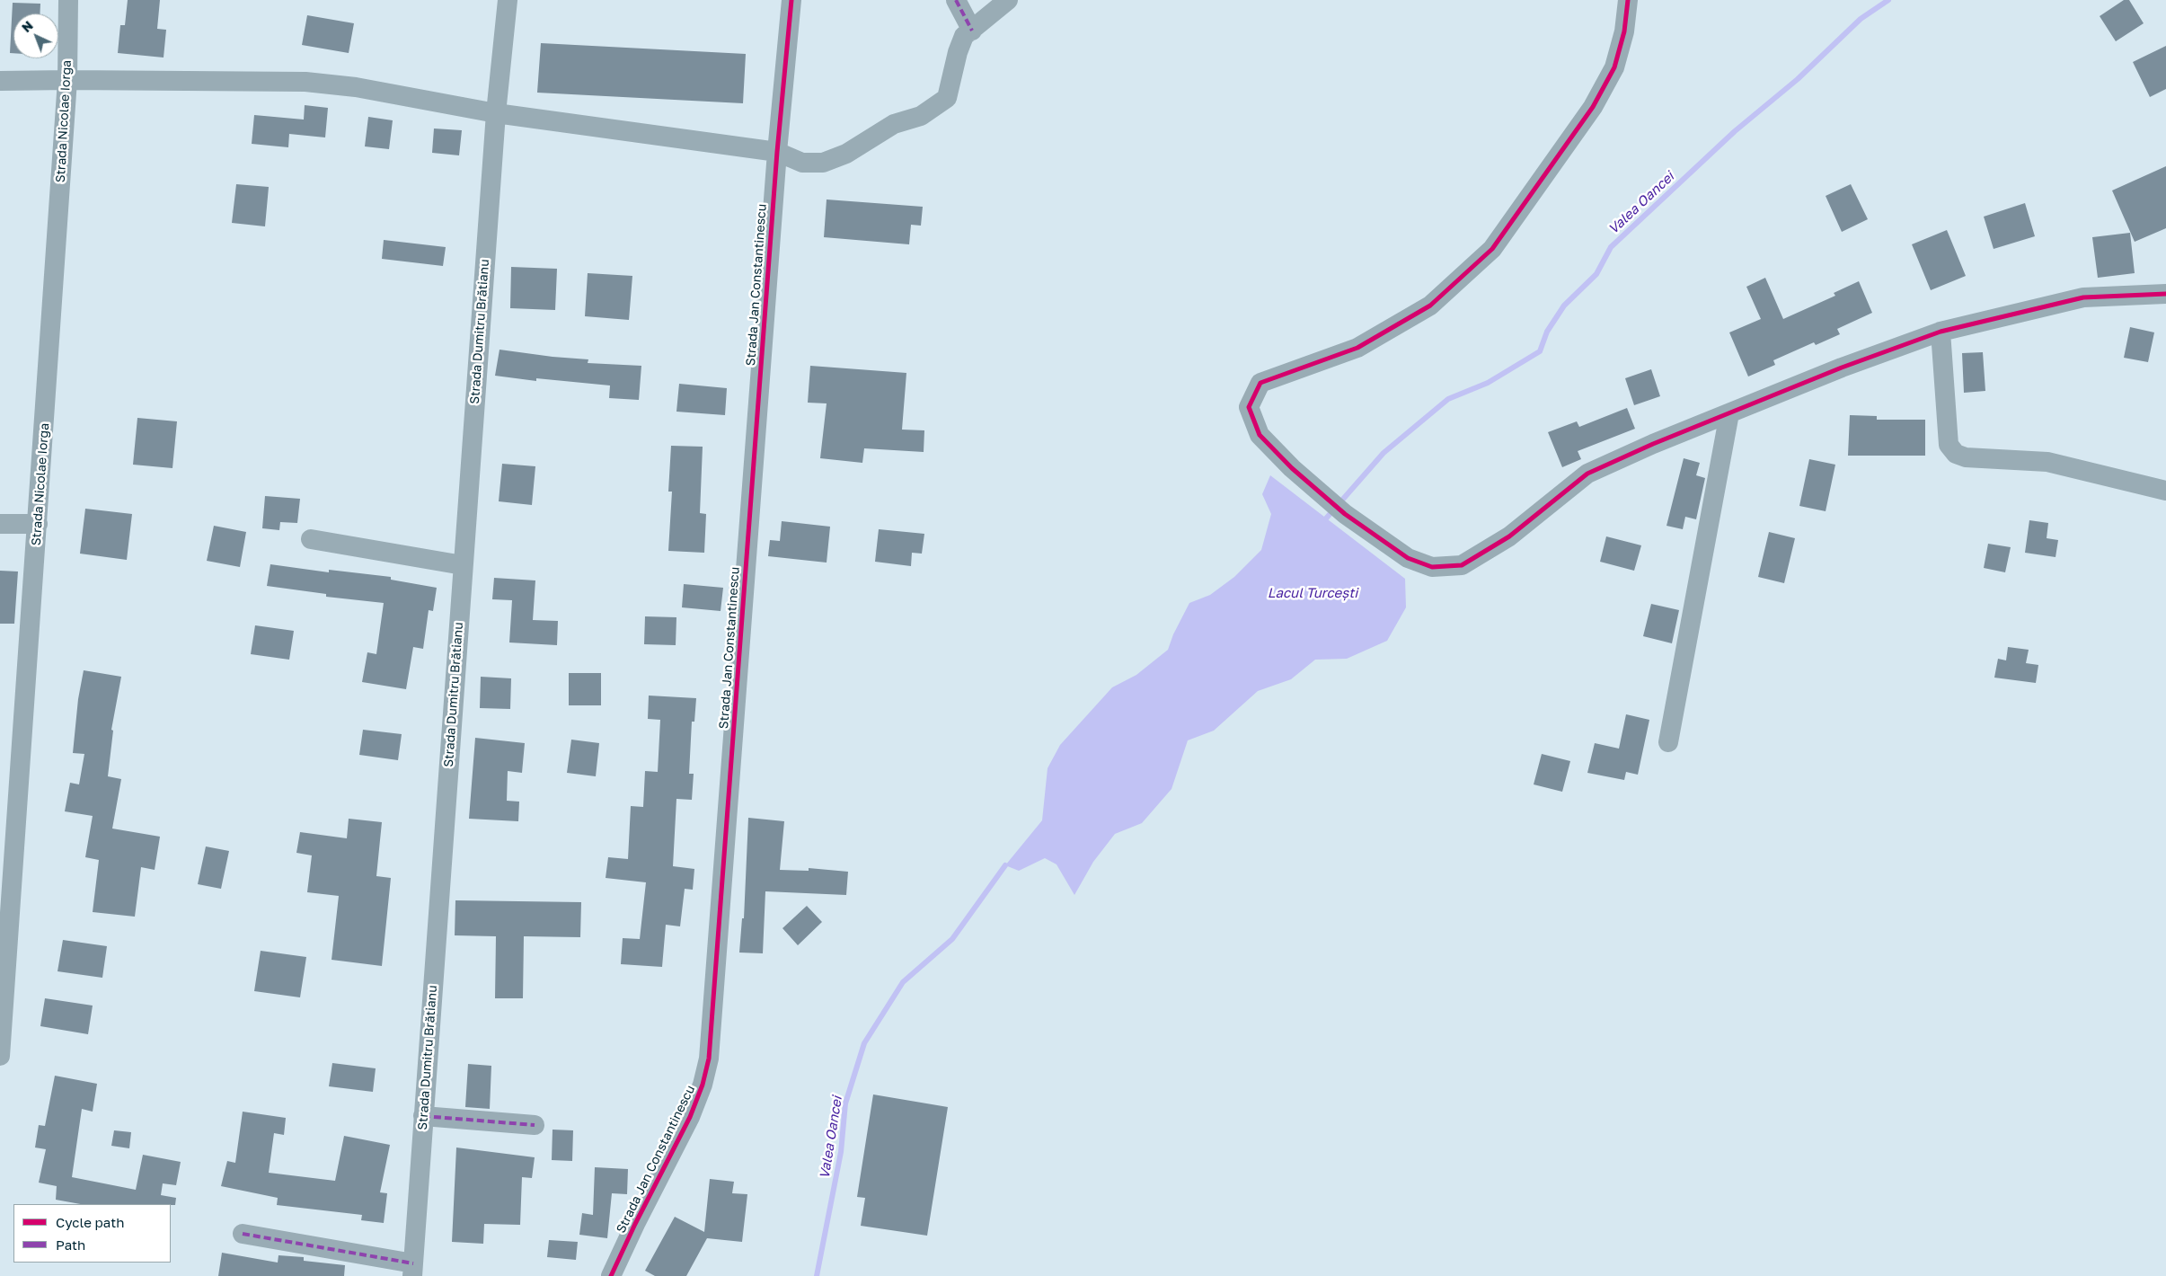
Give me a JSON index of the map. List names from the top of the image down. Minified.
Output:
{"streets":{"street":["Strada Nicolae Iorga","Strada Jan Constantinescu","Strada Dumitru Brătianu"]},"water":["Valea Oancei","Lacul Turcești"],"legend":["Cycle path","Path"],"north":"top left"}
